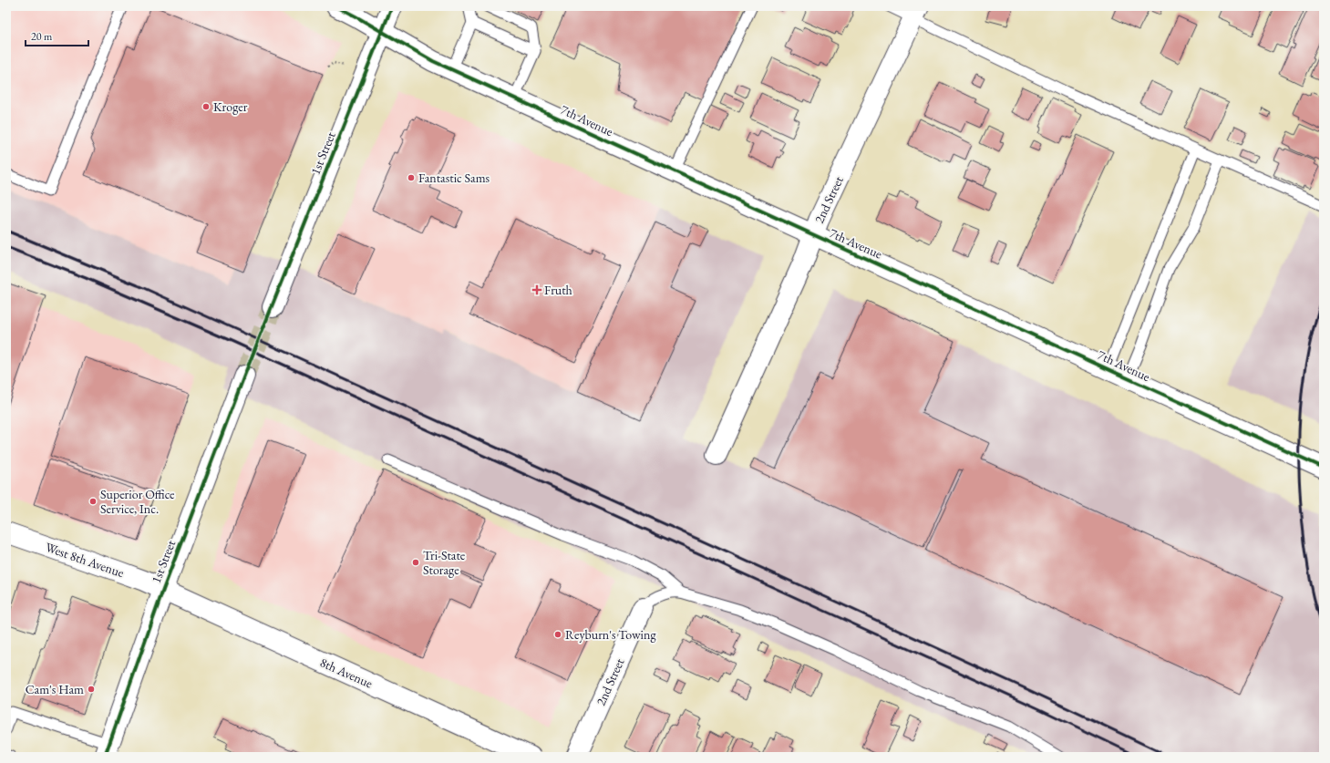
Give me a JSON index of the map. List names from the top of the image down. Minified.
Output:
{"streets":{"street":["7th Avenue","1st Street","2nd Street","West 8th Avenue","8th Avenue"]},"crossings":[["7th Avenue","1st Street"],["7th Avenue","2nd Street"],["1st Street","West 8th Avenue"],["1st Street","8th Avenue"],["West 8th Avenue","8th Avenue"]],"places":{"other":["Kroger","Fantastic Sams","Superior Office Service, Inc.","Tri-State Storage","Reyburn's Towing","Cam's Ham"],"health":["Fruth"]},"scale_bar":"20 m"}
